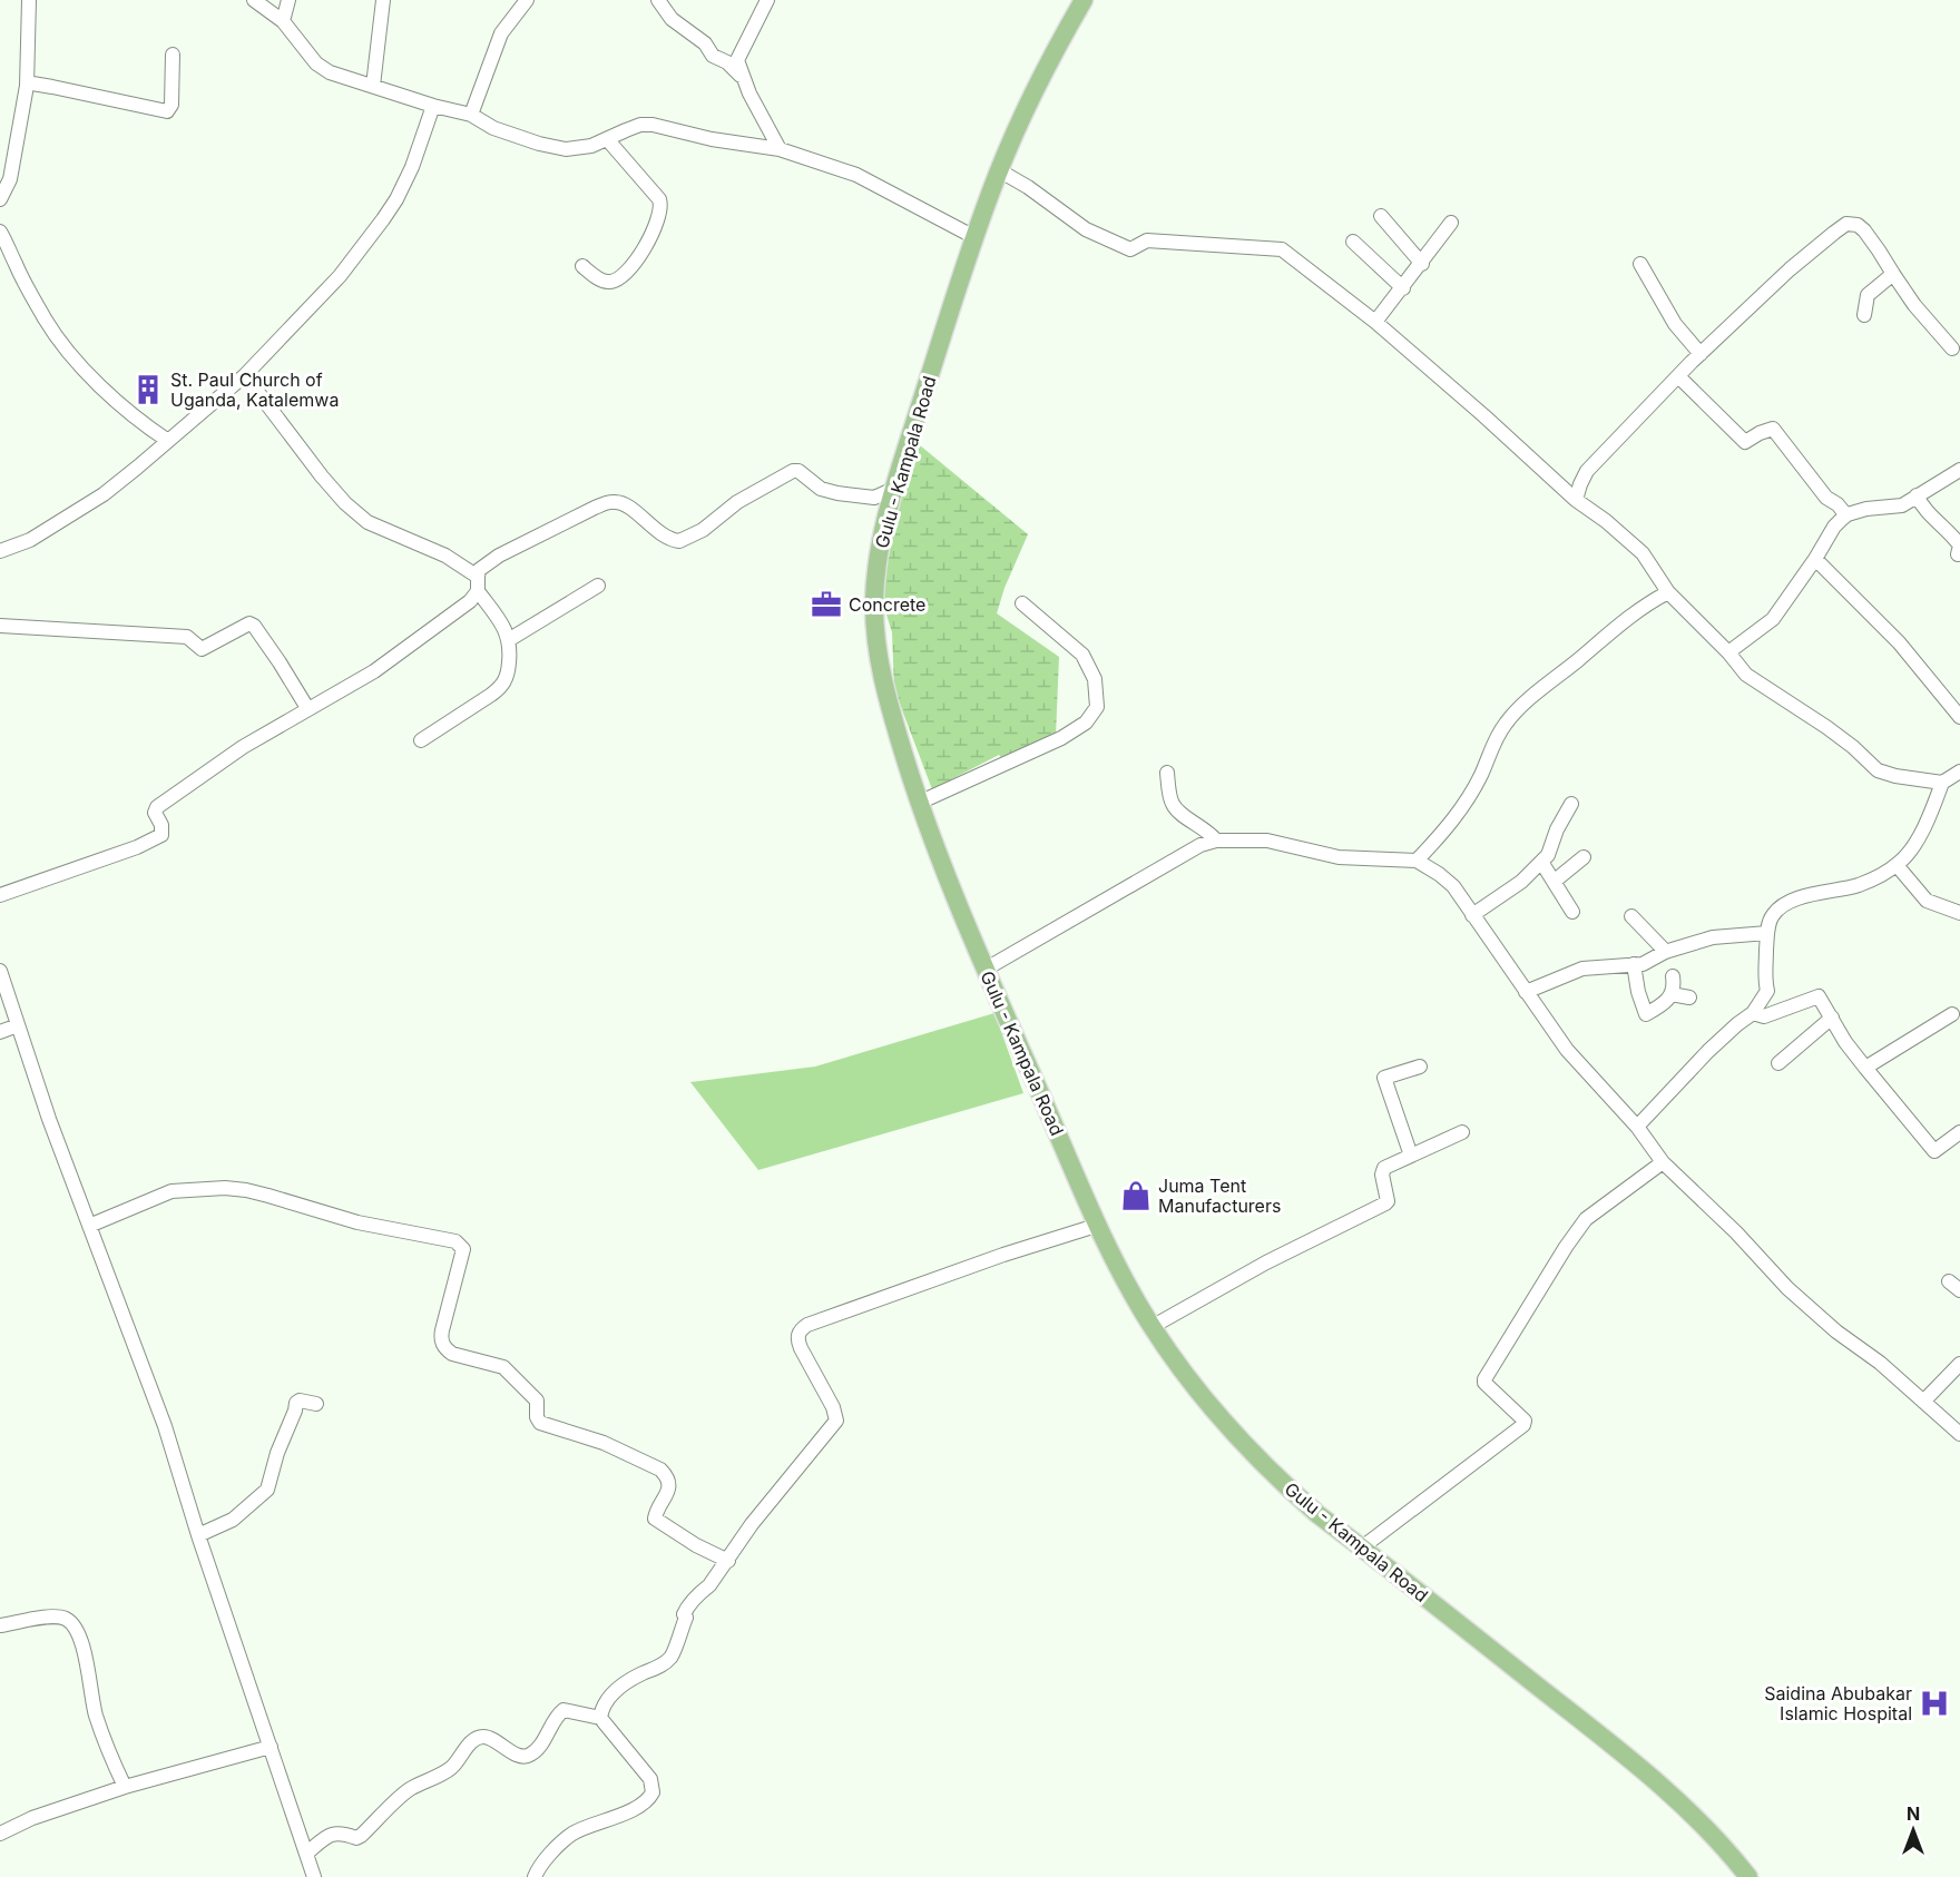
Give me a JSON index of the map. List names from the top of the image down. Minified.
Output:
{"streets":{"main road":["Gulu - Kampala Road"]},"places":{"building":["St. Paul Church of Uganda, Katalemwa"],"office":["Concrete"],"shop":["Juma Tent Manufacturers"],"hospital":["Saidina Abubakar Islamic Hospital"]},"north":"top"}
